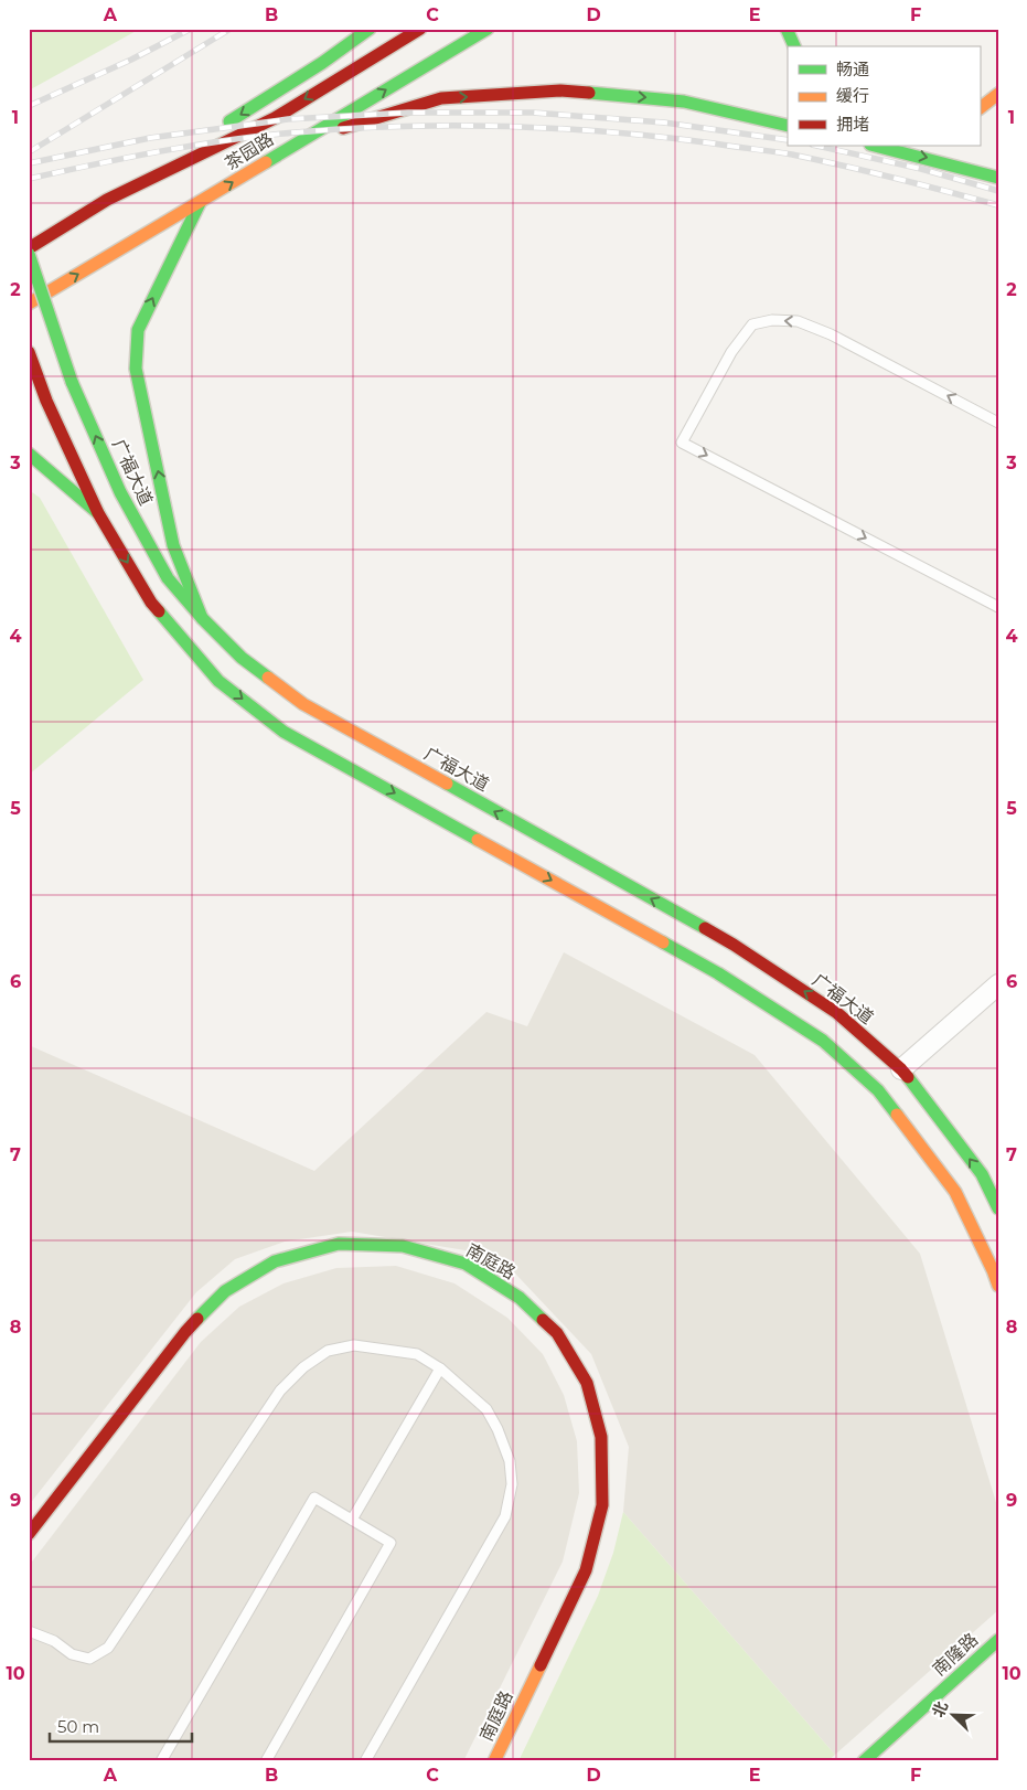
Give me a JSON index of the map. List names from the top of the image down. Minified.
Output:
{"streets":{"main road":["茶园路","广福大道","南庭路","南隆路"]},"legend":["畅通","缓行","拥堵"],"scale_bar":"50 m","north":"top left","grid":{"columns":["A","B","C","D","E","F"],"rows":["1","2","3","4","5","6","7","8","9","10"]}}
